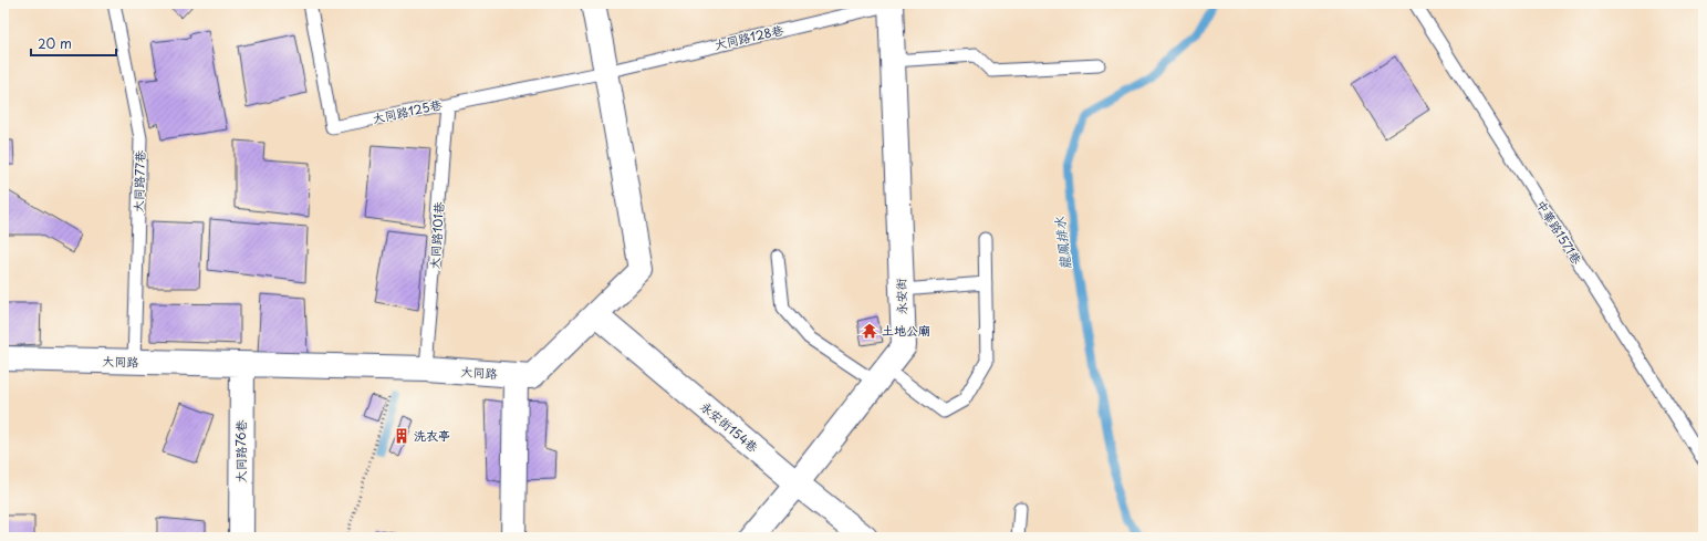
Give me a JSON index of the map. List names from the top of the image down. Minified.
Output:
{"streets":{"street":["永安街","大同路","永安街154巷","大同路76巷"],"lane":["大同路128巷","大同路125巷","大同路77巷","中華路1571巷","大同路101巷"]},"crossings":[["大同路128巷","大同路125巷"],["大同路128巷","永安街"],["大同路128巷","大同路"],["大同路125巷","大同路101巷"],["大同路125巷","大同路"],["大同路77巷","大同路"],["大同路101巷","大同路"],["永安街","永安街154巷"],["大同路","永安街154巷"],["大同路","大同路76巷"]],"water":["龍鳳排水"],"places":{"temple":["土地公廟"],"building":["洗衣亭"]},"scale_bar":"20 m"}
